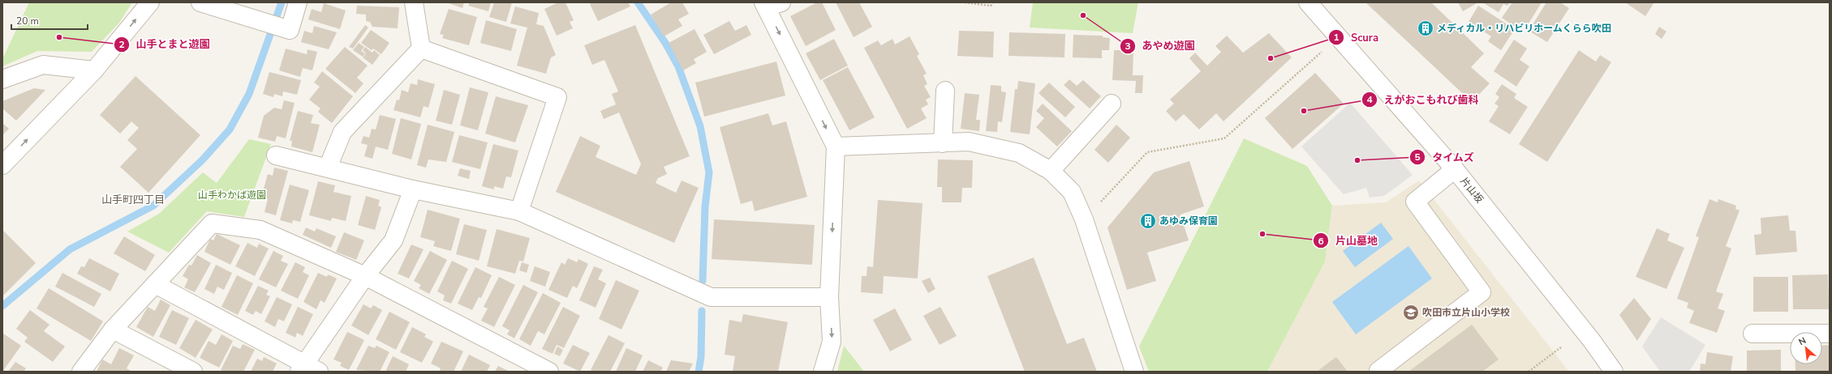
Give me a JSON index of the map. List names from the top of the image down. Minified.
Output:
{"streets":{"street":["片山坂"]},"districts":["山手町四丁目"],"parks":["山手わかば遊園"],"places":{"other":["あやめ遊園","山手とまと遊園","Scura","えがおこもれび歯科","タイムズ","片山墓地"],"building":["メディカル・リハビリホームくらら吹田","あゆみ保育園"],"school or university":["吹田市立片山小学校"]},"scale_bar":"20 m","north":"top left"}
